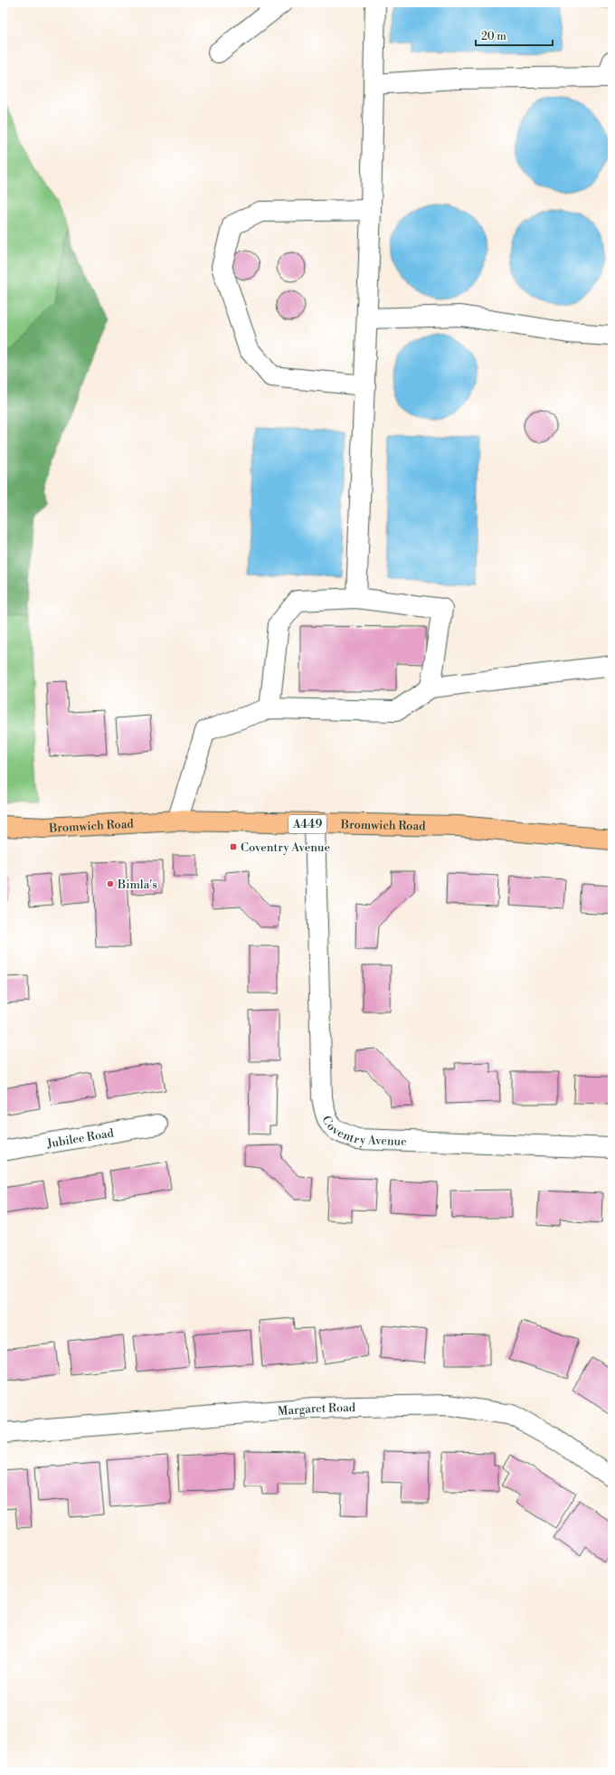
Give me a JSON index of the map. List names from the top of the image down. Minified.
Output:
{"streets":{"main road":["A449","Bromwich Road"],"street":["Coventry Avenue","Jubilee Road","Margaret Road"]},"crossings":[["Bromwich Road","Coventry Avenue"]],"places":{"transit":["Coventry Avenue"],"other":["Bimla's"]},"scale_bar":"20 m"}
